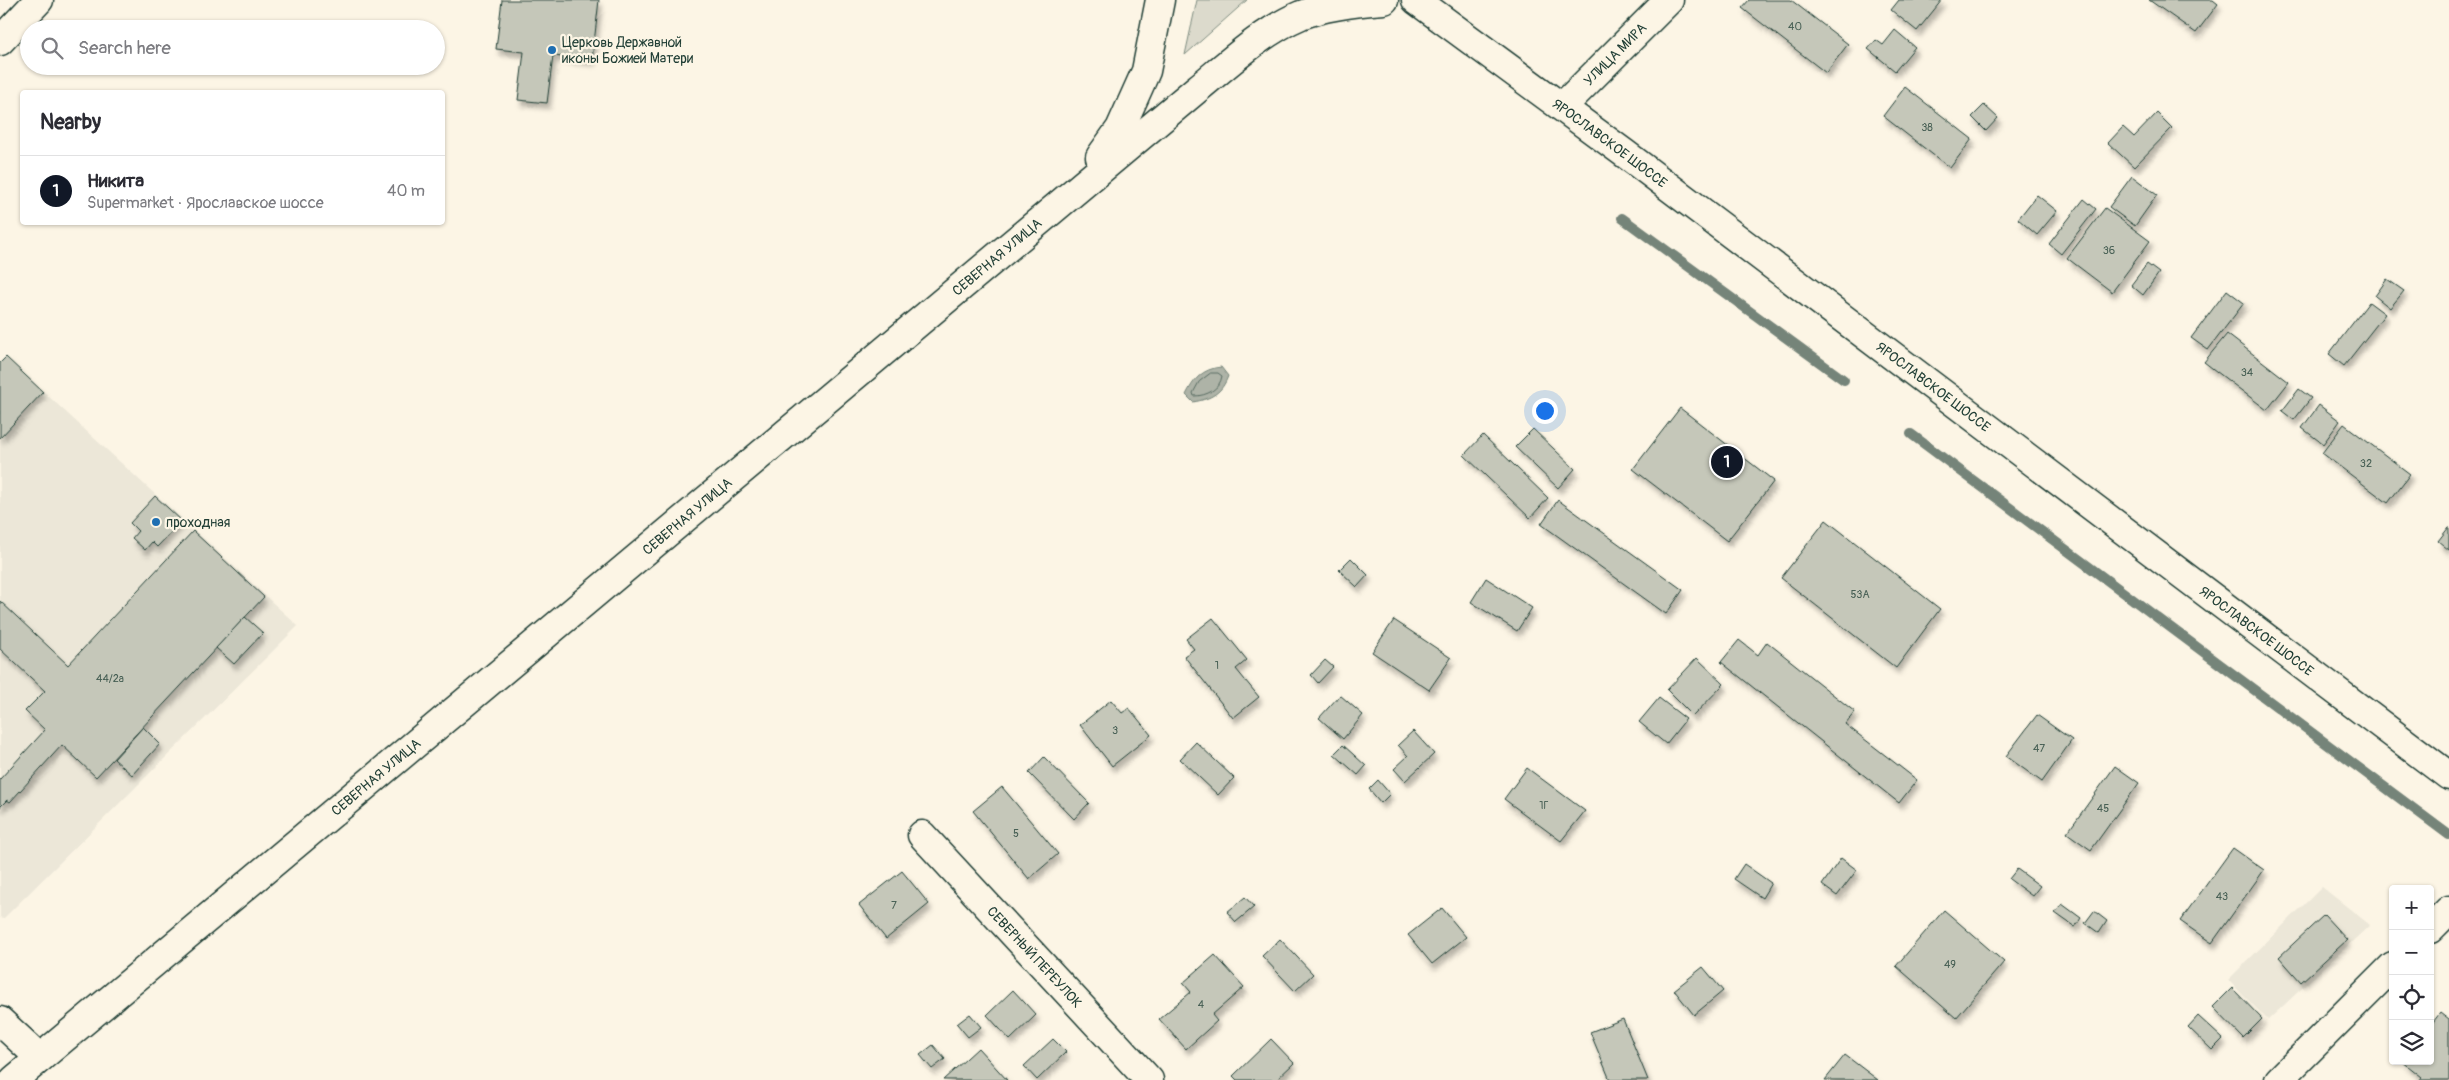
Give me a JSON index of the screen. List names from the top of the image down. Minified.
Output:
{"streets":{"main road":["УЛИЦА МИРА","ЯРОСЛАВСКОЕ ШОССЕ","СЕВЕРНАЯ УЛИЦА","СЕВЕРНЫЙ ПЕРЕУЛОК"]},"crossings":[["УЛИЦА МИРА","ЯРОСЛАВСКОЕ ШОССЕ"]],"places":["Церковь Державной иконы Божией Матери","проходная"],"house_numbers":["40","38","36","34","32","53А","1","44/2а","3","47","1Г","45","5","43","7","49","4"],"page":{"search":"Search here","heading":"Nearby","list":[{"mark":"1","name":"Никита","note":"Supermarket · Ярославское шоссе","value":"40 m"}],"pins":"1","map_buttons":["+","−"]}}
